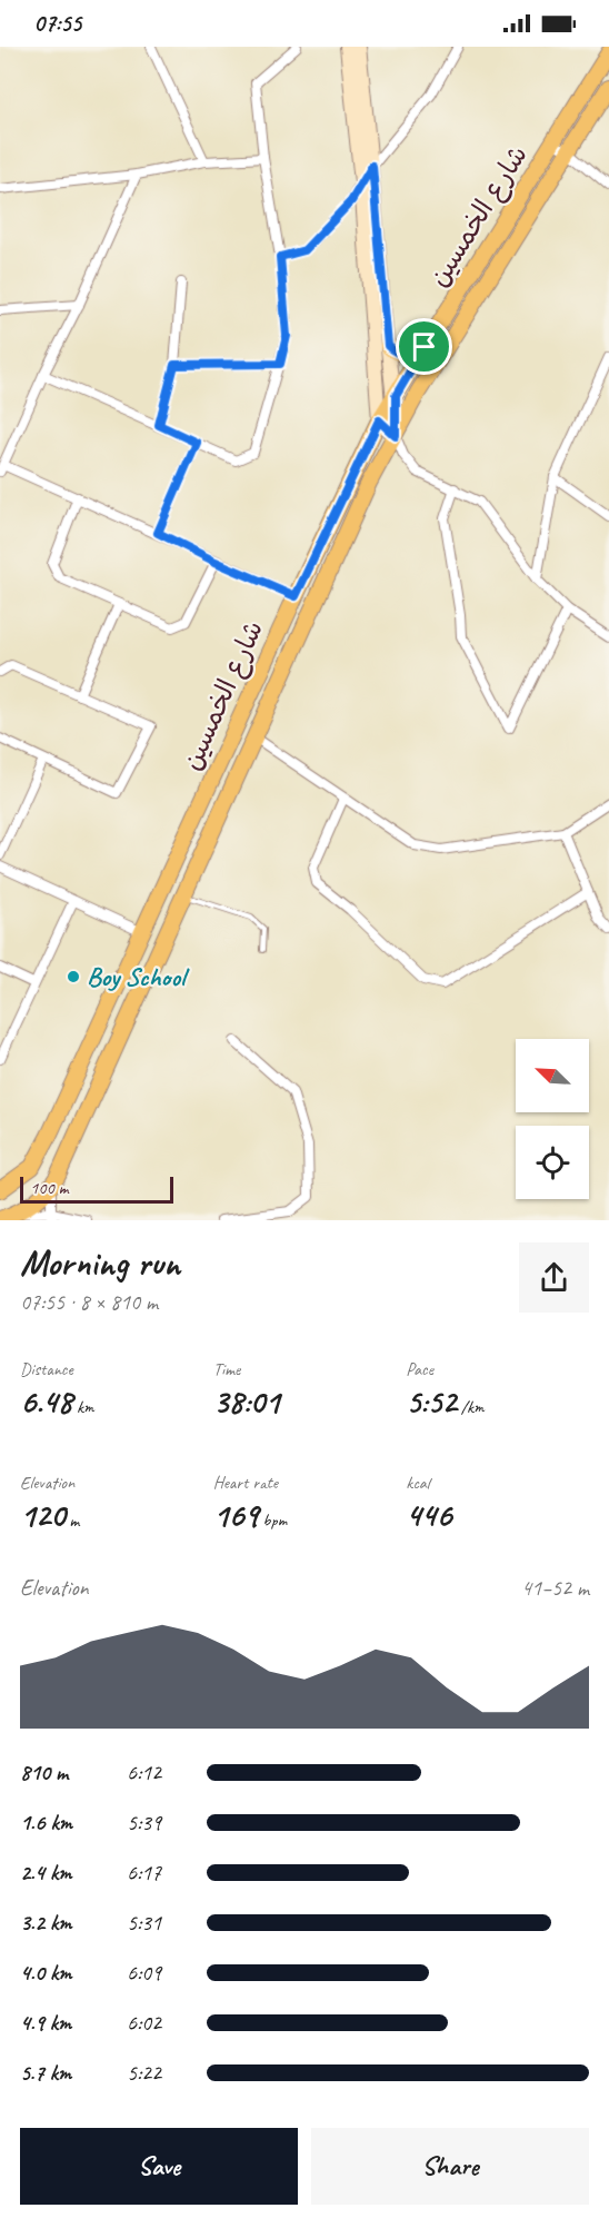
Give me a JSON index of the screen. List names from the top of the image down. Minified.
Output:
{"streets":{"main road":["شارع الخمسين"]},"places":["Boy School"],"scale_bar":"100 m","north":"top left","page":{"status":"07:55","scale":"100 m","heading":["Morning run","07:55 · 8 × 810 m"],"stats":[["Distance","6.48 km"],["Time","38:01"],["Pace","5:52 /km"],["Elevation","120 m"],["Heart rate","169 bpm"],["kcal","446"]],"chart":["Elevation","41–52 m"],"list":[{"name":"810 m","note":"6:12"},{"name":"1.6 km","note":"5:39"},{"name":"2.4 km","note":"6:17"},{"name":"3.2 km","note":"5:31"},{"name":"4.0 km","note":"6:09"},{"name":"4.9 km","note":"6:02"},{"name":"5.7 km","note":"5:22"}],"buttons":["Save","Share"]}}
